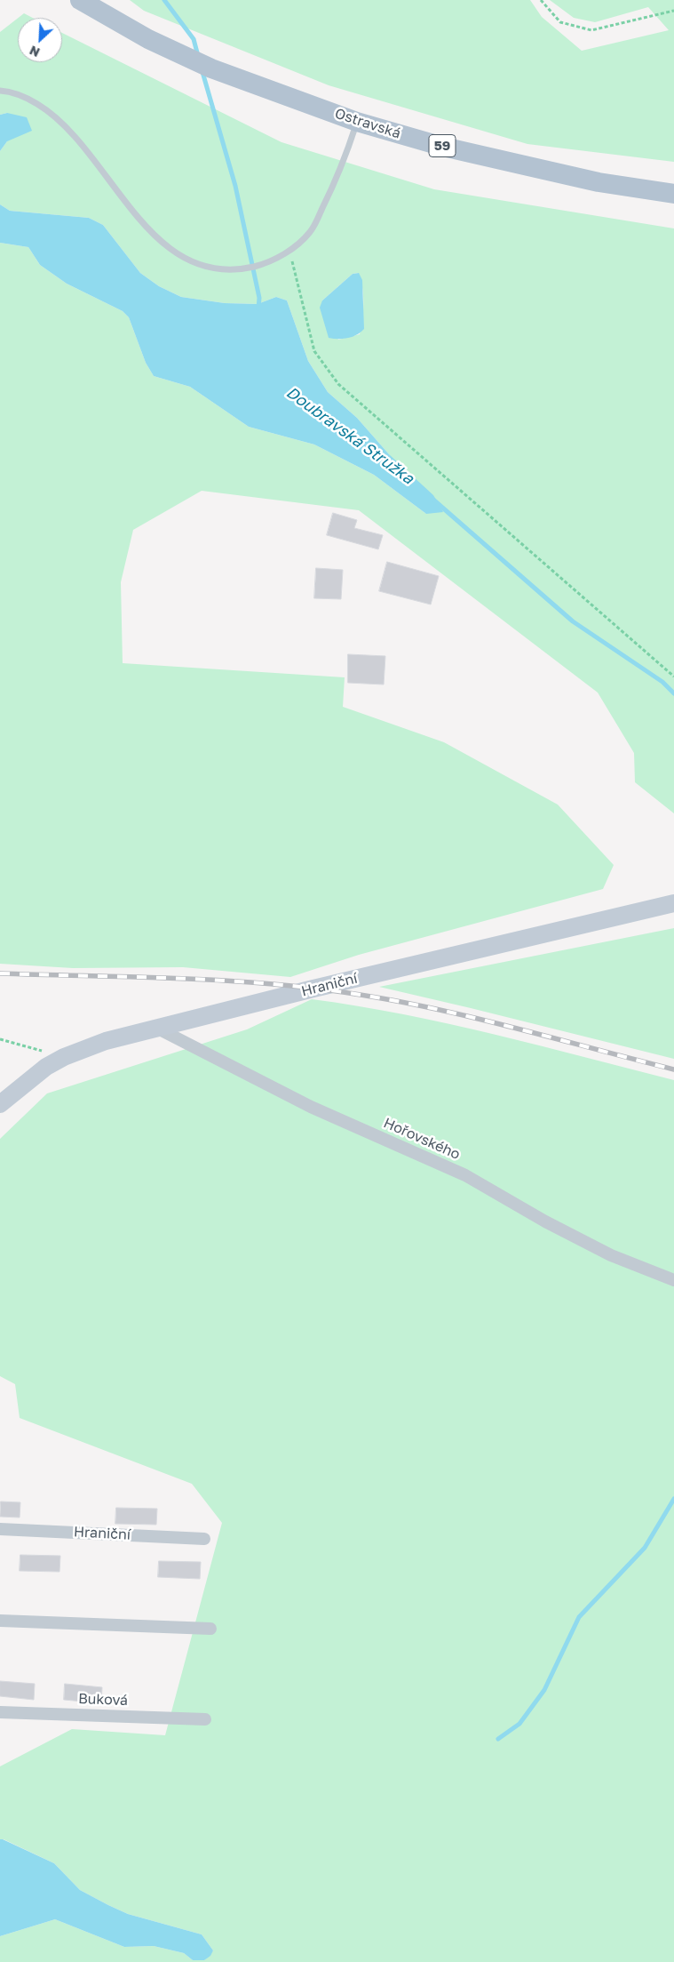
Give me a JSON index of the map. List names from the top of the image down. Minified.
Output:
{"streets":{"main road":["Ostravská","59","Hraniční"],"street":["Hořovského","Buková"]},"crossings":[["Hraniční","Hořovského"]],"water":["Doubravská Stružka"],"north":"bottom left"}
